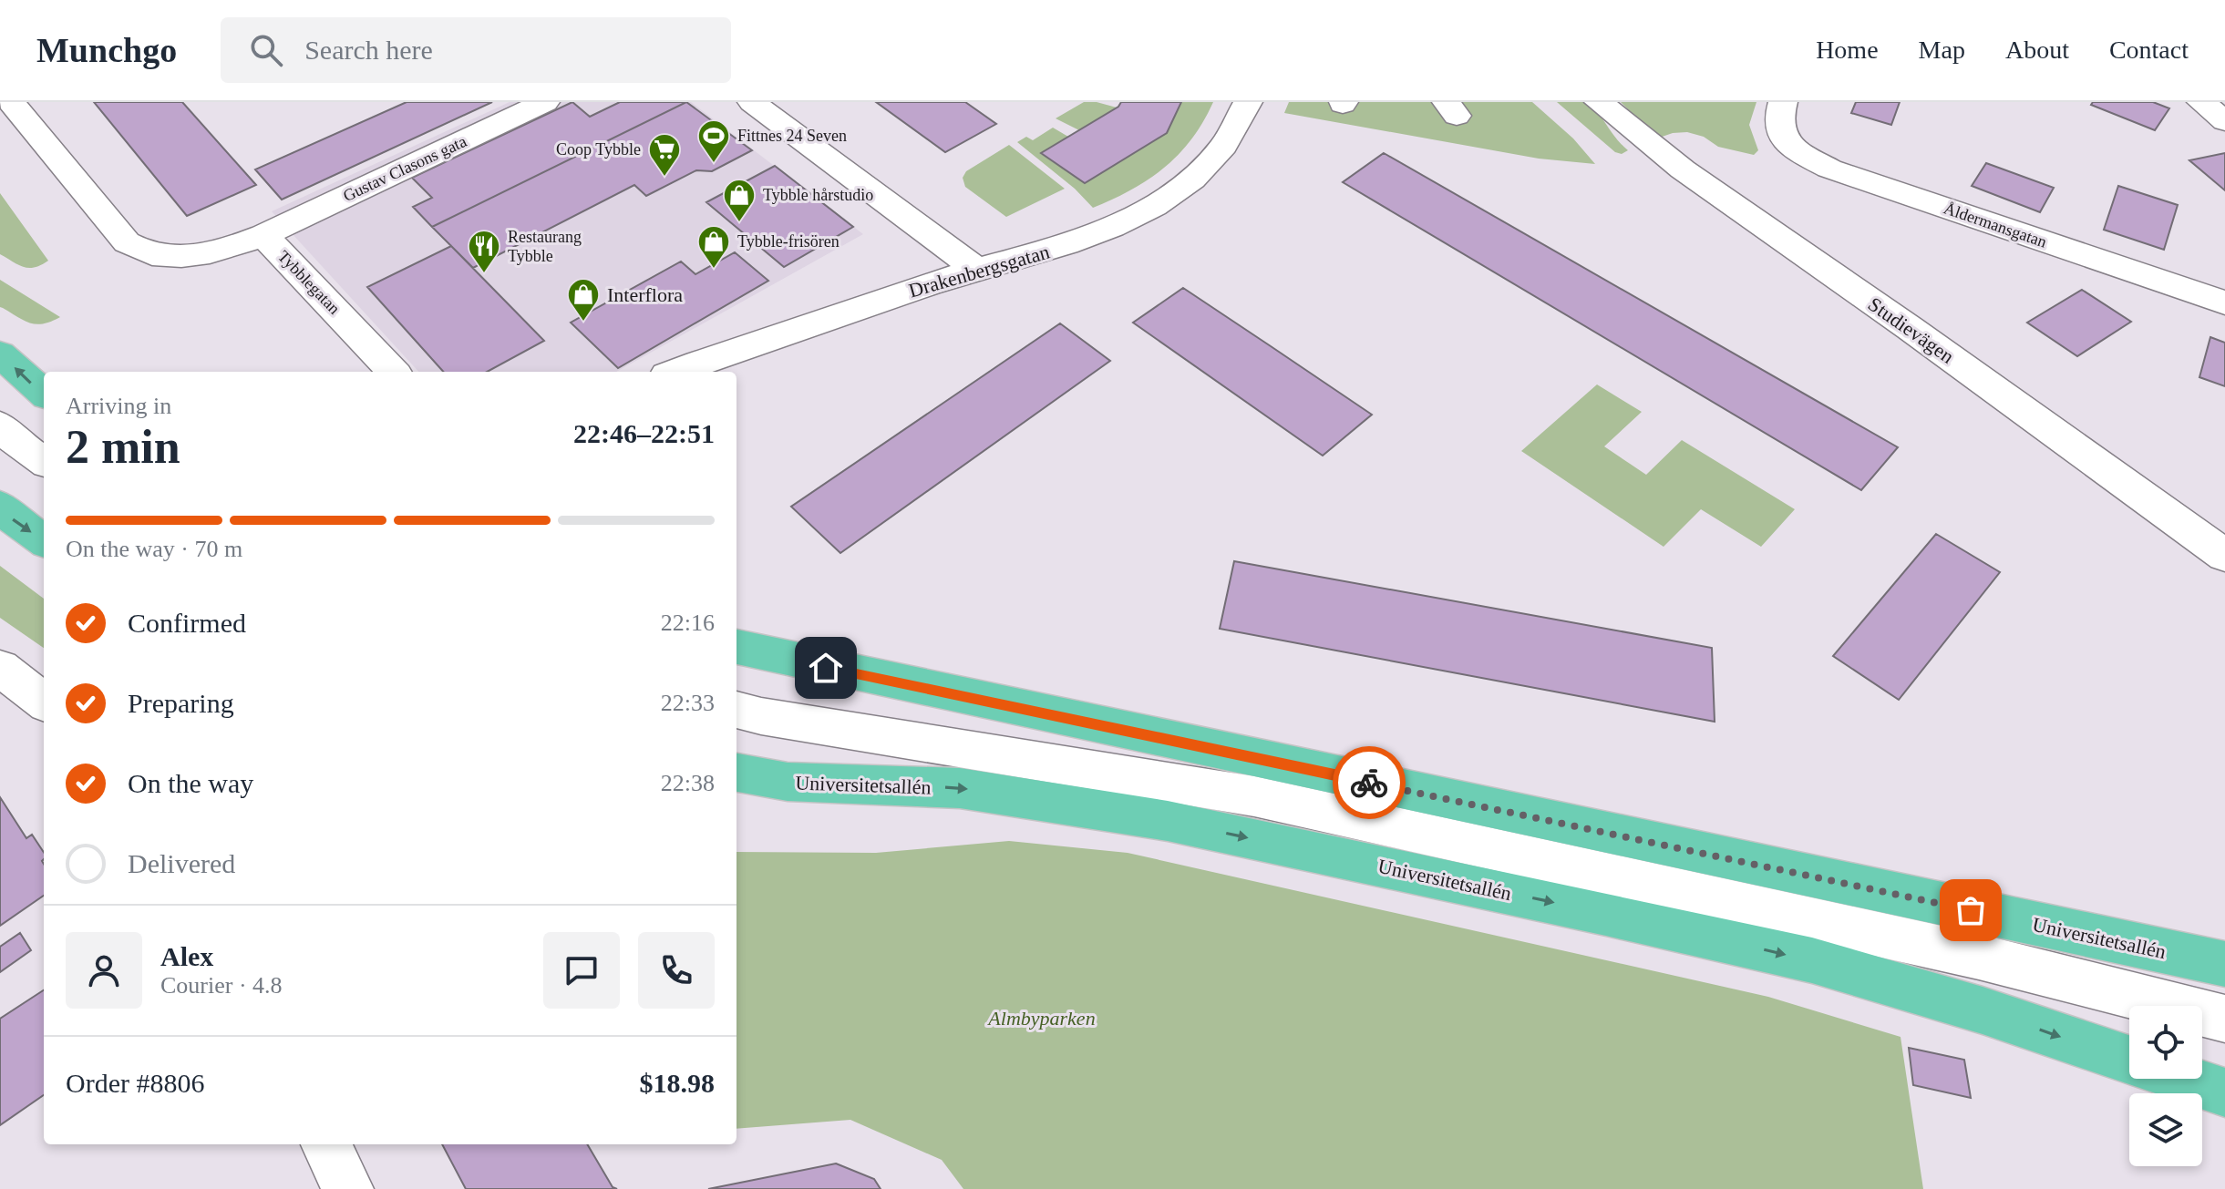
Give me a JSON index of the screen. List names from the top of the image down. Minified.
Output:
{"streets":{"main road":["Universitetsallén"],"street":["Gustav Clasons gata","Åldermansgatan","Drakenbergsgatan","Tybblegatan","Studievägen"]},"crossings":[["Gustav Clasons gata","Tybblegatan"]],"parks":["Almbyparken"],"places":{"sports":["Fittnes 24 Seven"],"supermarket":["Coop Tybble"],"shop":["Tybble hårstudio","Tybble-frisören","Interflora"],"restaurant":["Restaurang Tybble"]},"page":{"header":"Munchgo","search":"Search here","nav":["Home","Map","About","Contact"],"heading":["2 min","Arriving in","22:46–22:51"],"panel":["Alex","Courier · 4.8","Order #8806","$18.98"],"bar":"On the way · 70 m","list":[["Confirmed","22:16"],["Preparing","22:33"],["On the way","22:38"],"Delivered"]}}
